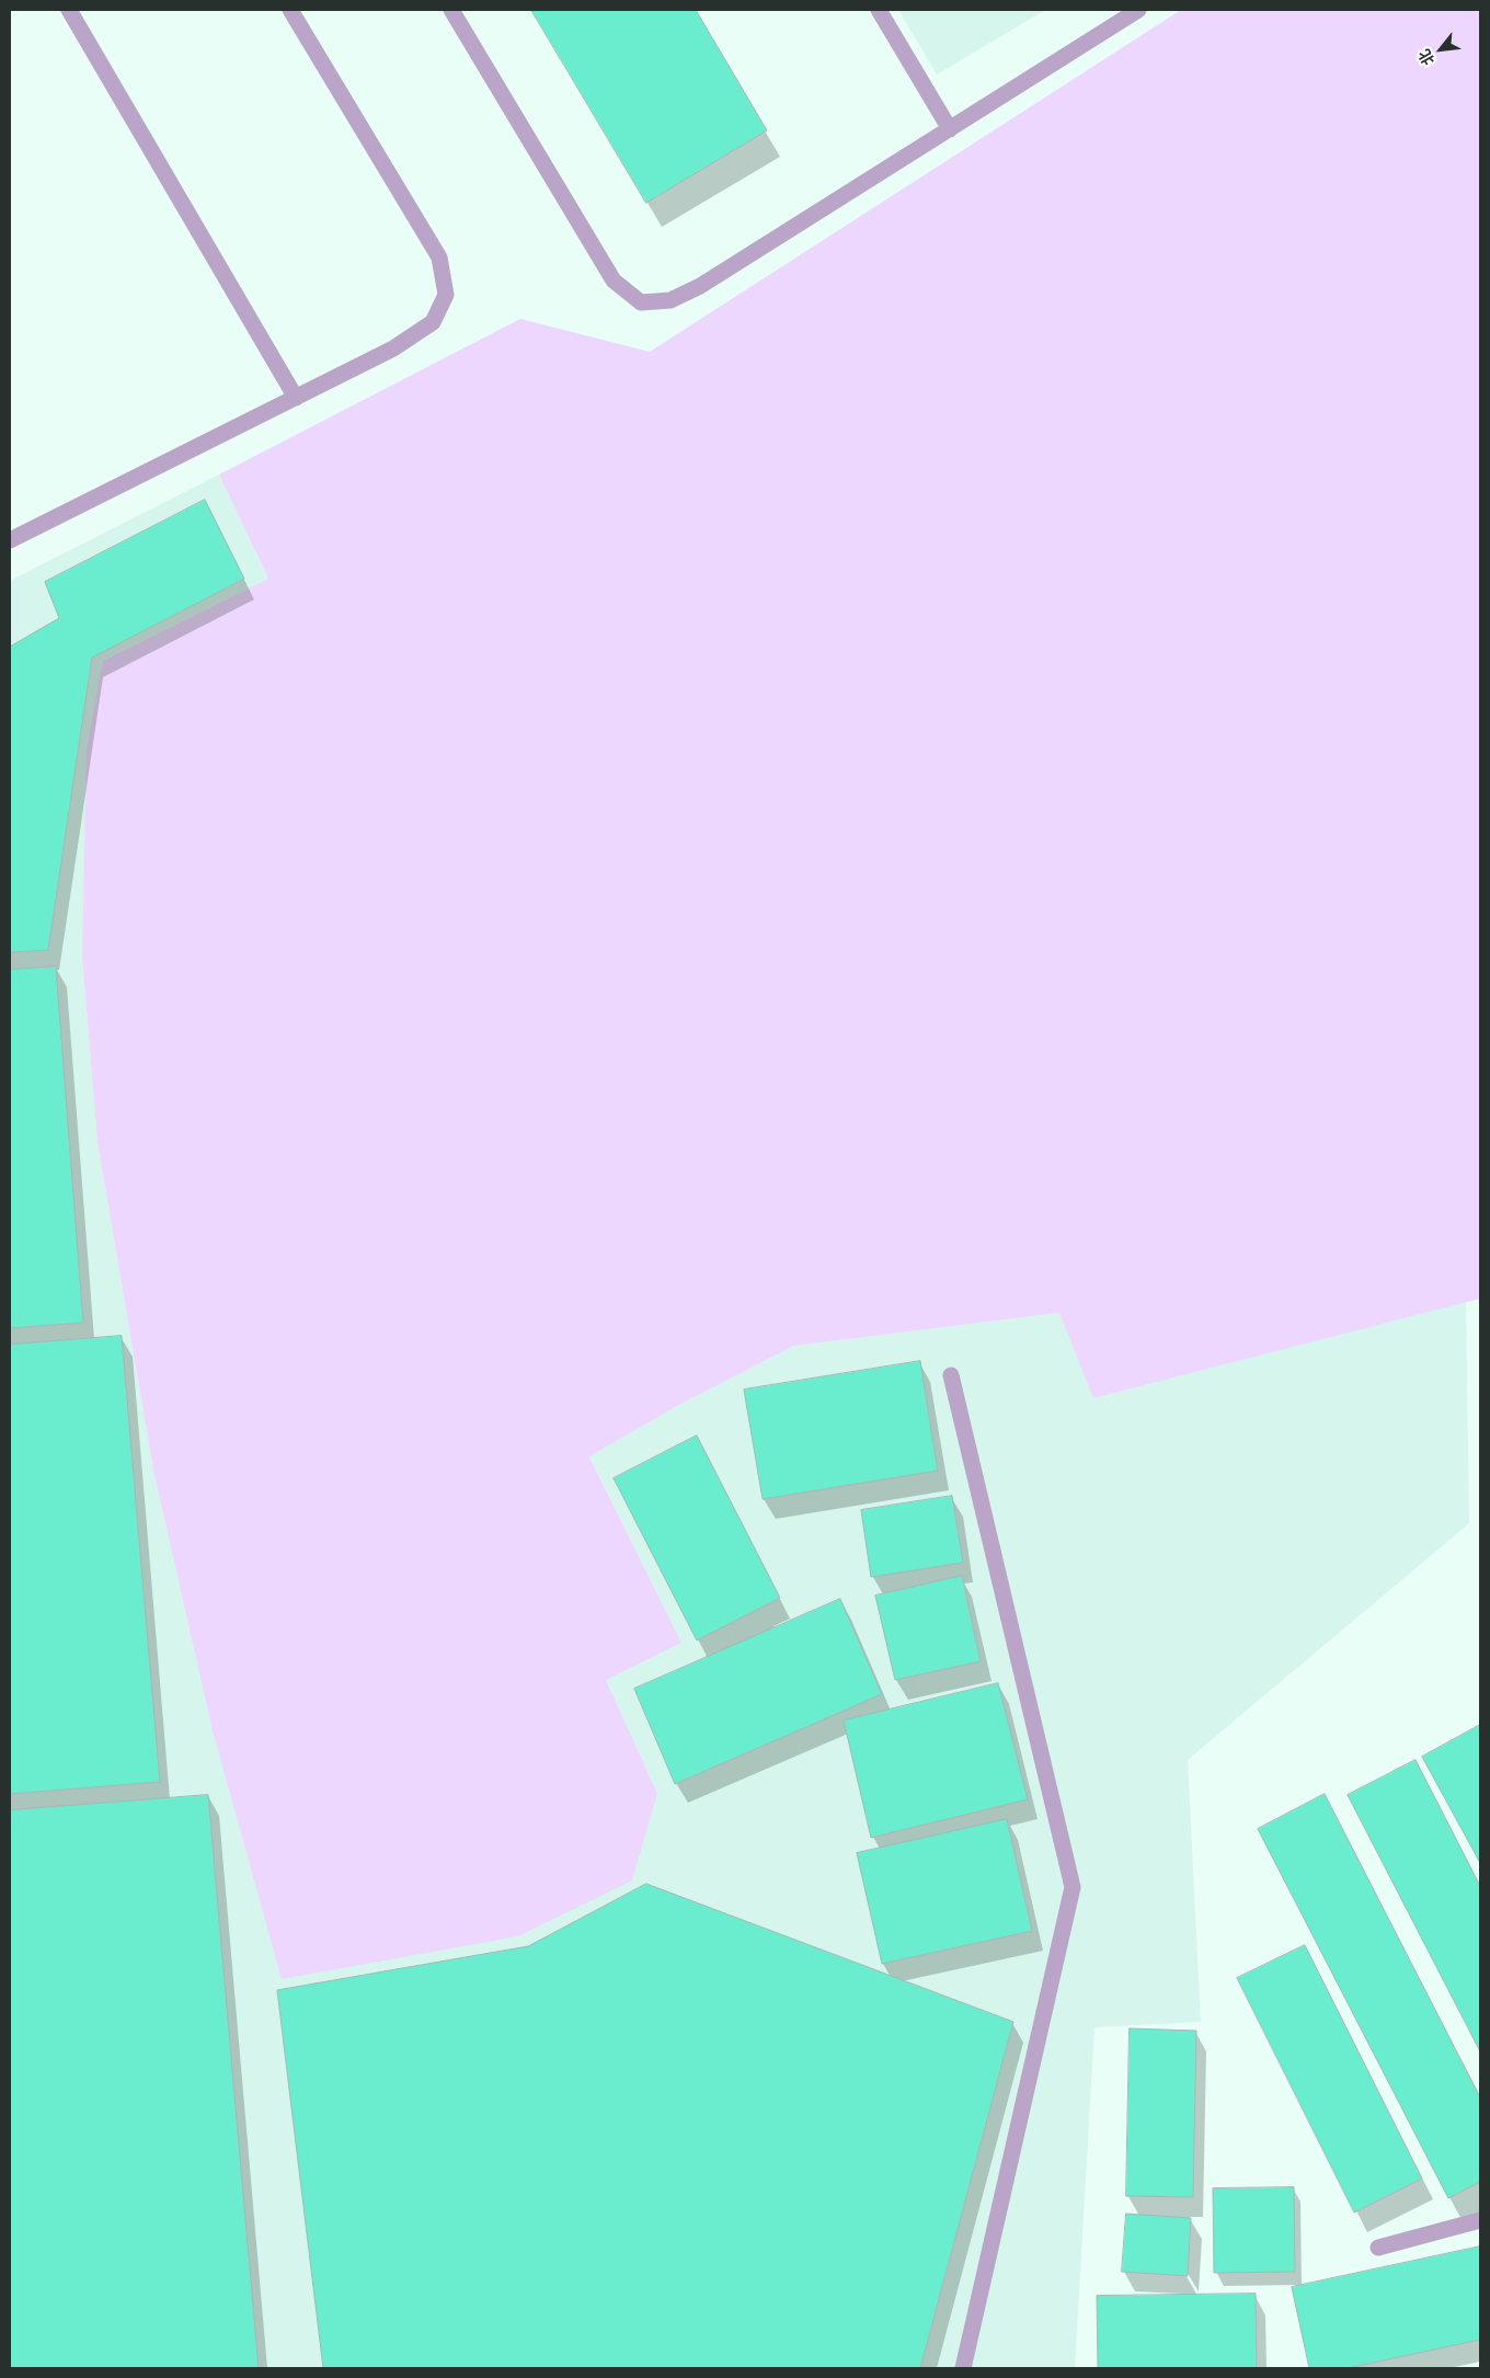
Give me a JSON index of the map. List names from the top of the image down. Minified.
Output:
{"north":"bottom left"}
